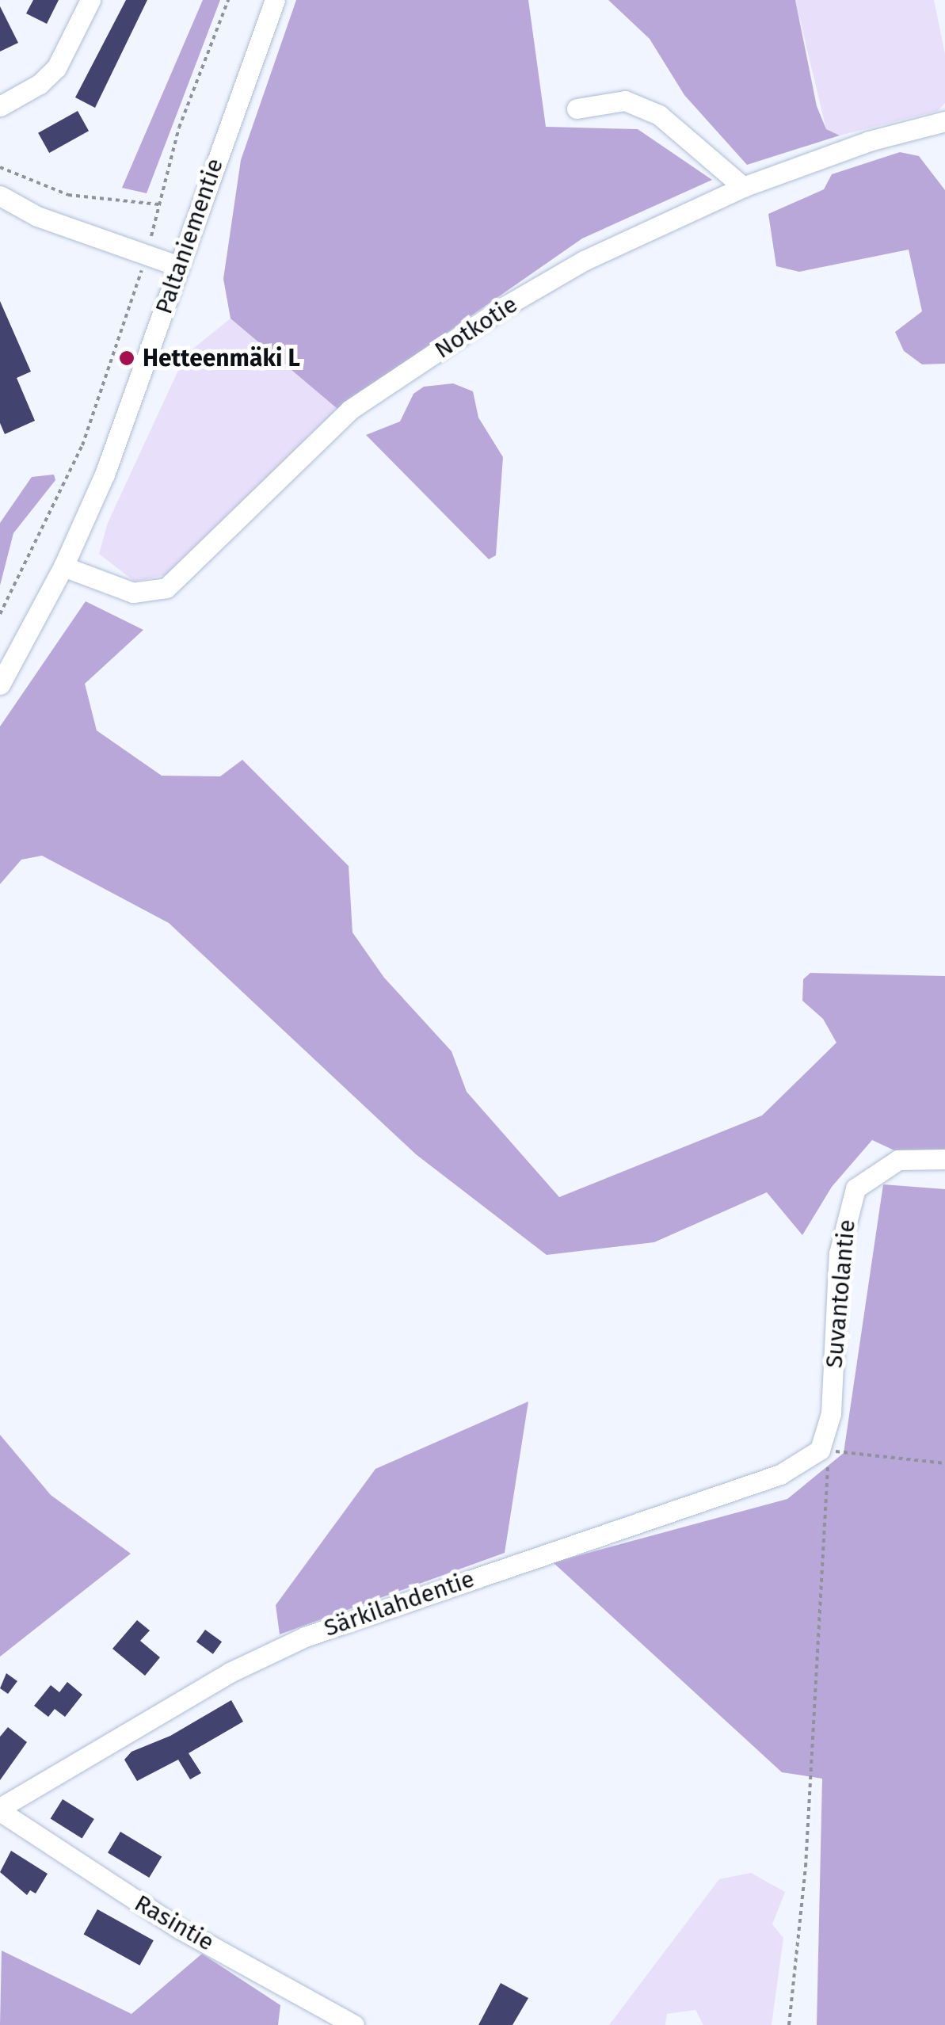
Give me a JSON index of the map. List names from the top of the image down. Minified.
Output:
{"streets":{"street":["Paltaniementie","Notkotie","Suvantolantie","Särkilahdentie","Rasintie"]},"crossings":[["Paltaniementie","Notkotie"],["Suvantolantie","Särkilahdentie"],["Särkilahdentie","Rasintie"]],"places":["Hetteenmäki L"]}
